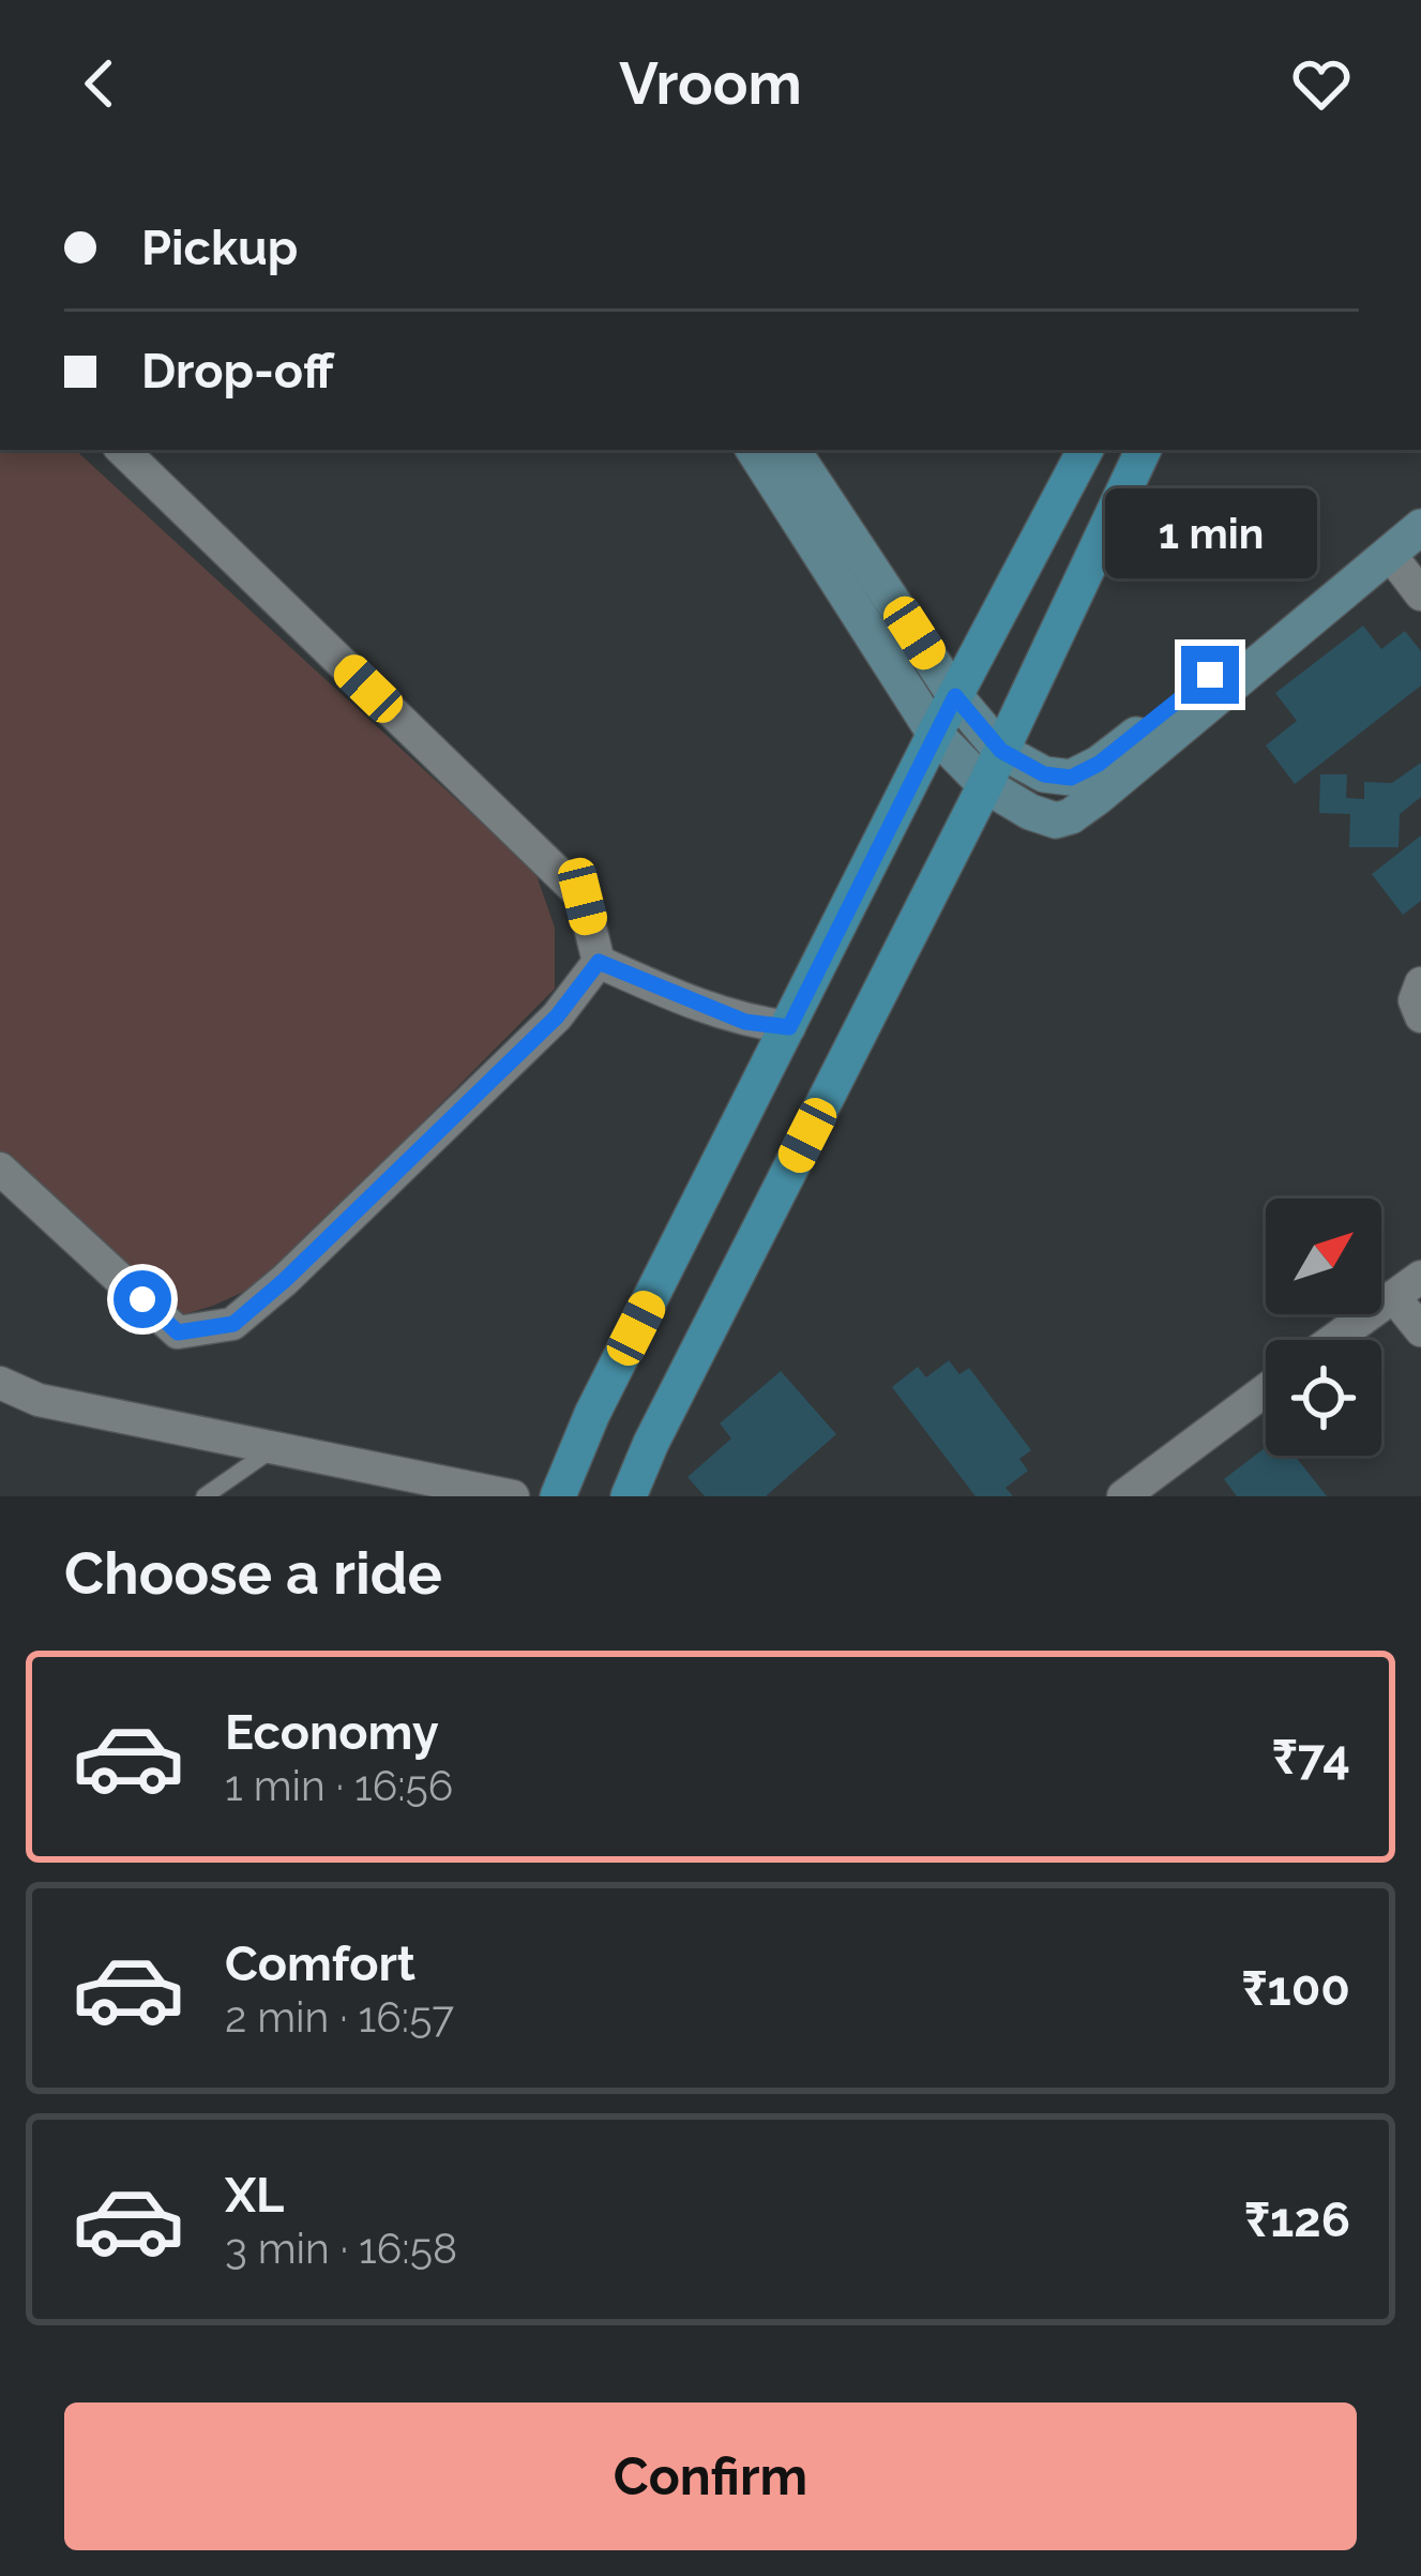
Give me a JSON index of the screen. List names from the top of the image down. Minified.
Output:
{"north":"top right","page":{"header":"Vroom","banner":["Pickup","Drop-off"],"bubble":"1 min","heading":"Choose a ride","list":[{"name":"Economy","note":"1 min · 16:56","value":"₹74"},{"name":"Comfort","note":"2 min · 16:57","value":"₹100"},{"name":"XL","note":"3 min · 16:58","value":"₹126"}],"buttons":"Confirm"}}
